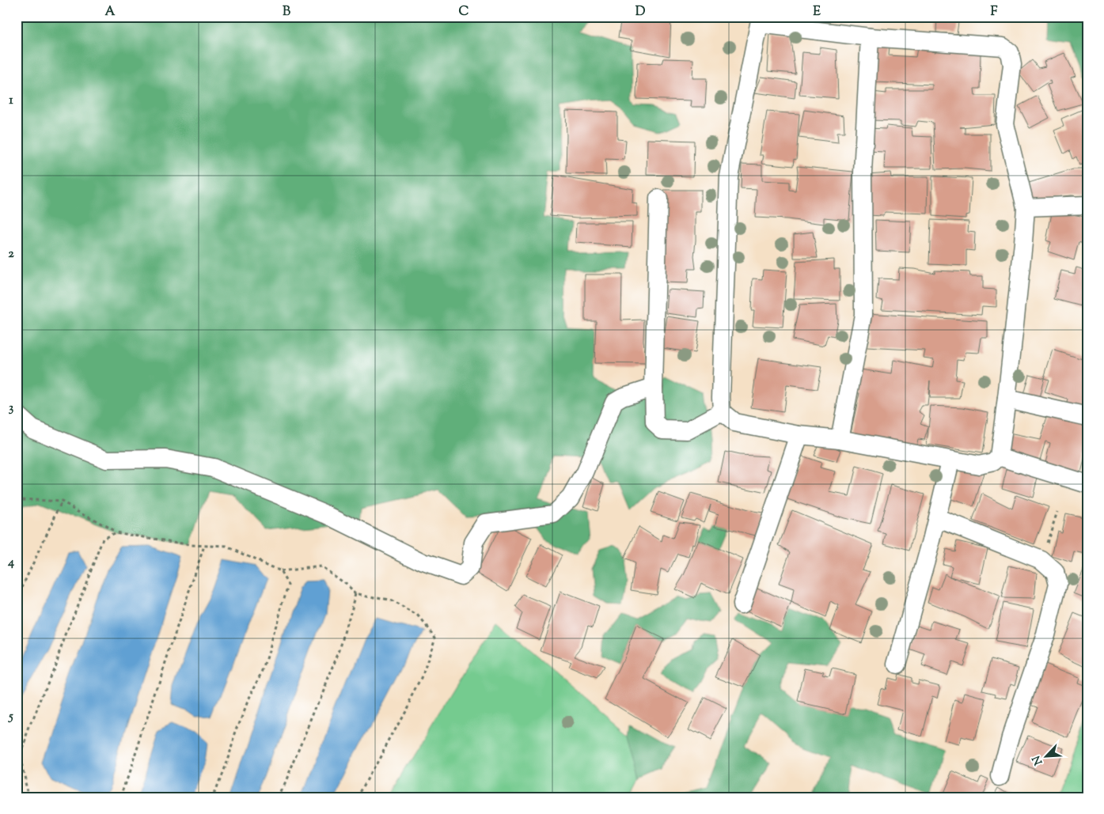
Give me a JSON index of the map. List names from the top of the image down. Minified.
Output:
{"north":"bottom left","grid":{"columns":["A","B","C","D","E","F"],"rows":["1","2","3","4","5"]}}
